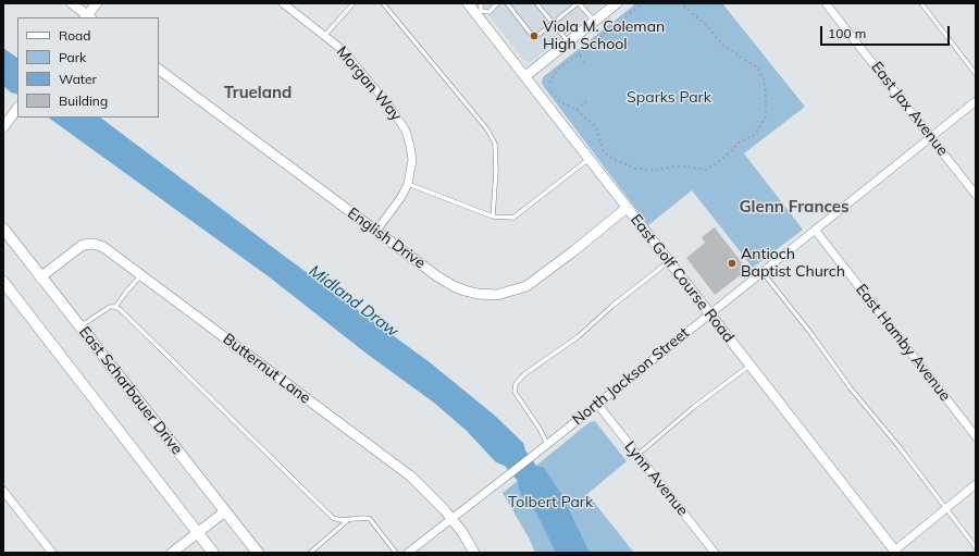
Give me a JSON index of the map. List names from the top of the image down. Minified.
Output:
{"streets":{"main road":["East Scharbauer Drive"],"street":["Morgan Way","East Jax Avenue","English Drive","East Golf Course Road","East Hamby Avenue","Butternut Lane","North Jackson Street","Lynn Avenue"]},"crossings":[["Morgan Way","English Drive"],["East Jax Avenue","North Jackson Street"],["English Drive","East Golf Course Road"],["East Golf Course Road","North Jackson Street"],["East Hamby Avenue","North Jackson Street"],["Butternut Lane","North Jackson Street"],["Butternut Lane","East Scharbauer Drive"],["North Jackson Street","Lynn Avenue"]],"districts":["Trueland","Glenn Frances"],"water":["Midland Draw"],"parks":["Sparks Park","Tolbert Park"],"places":["Viola M. Coleman High School","Antioch Baptist Church"],"legend":["Road","Park","Water","Building"],"scale_bar":"100 m"}
